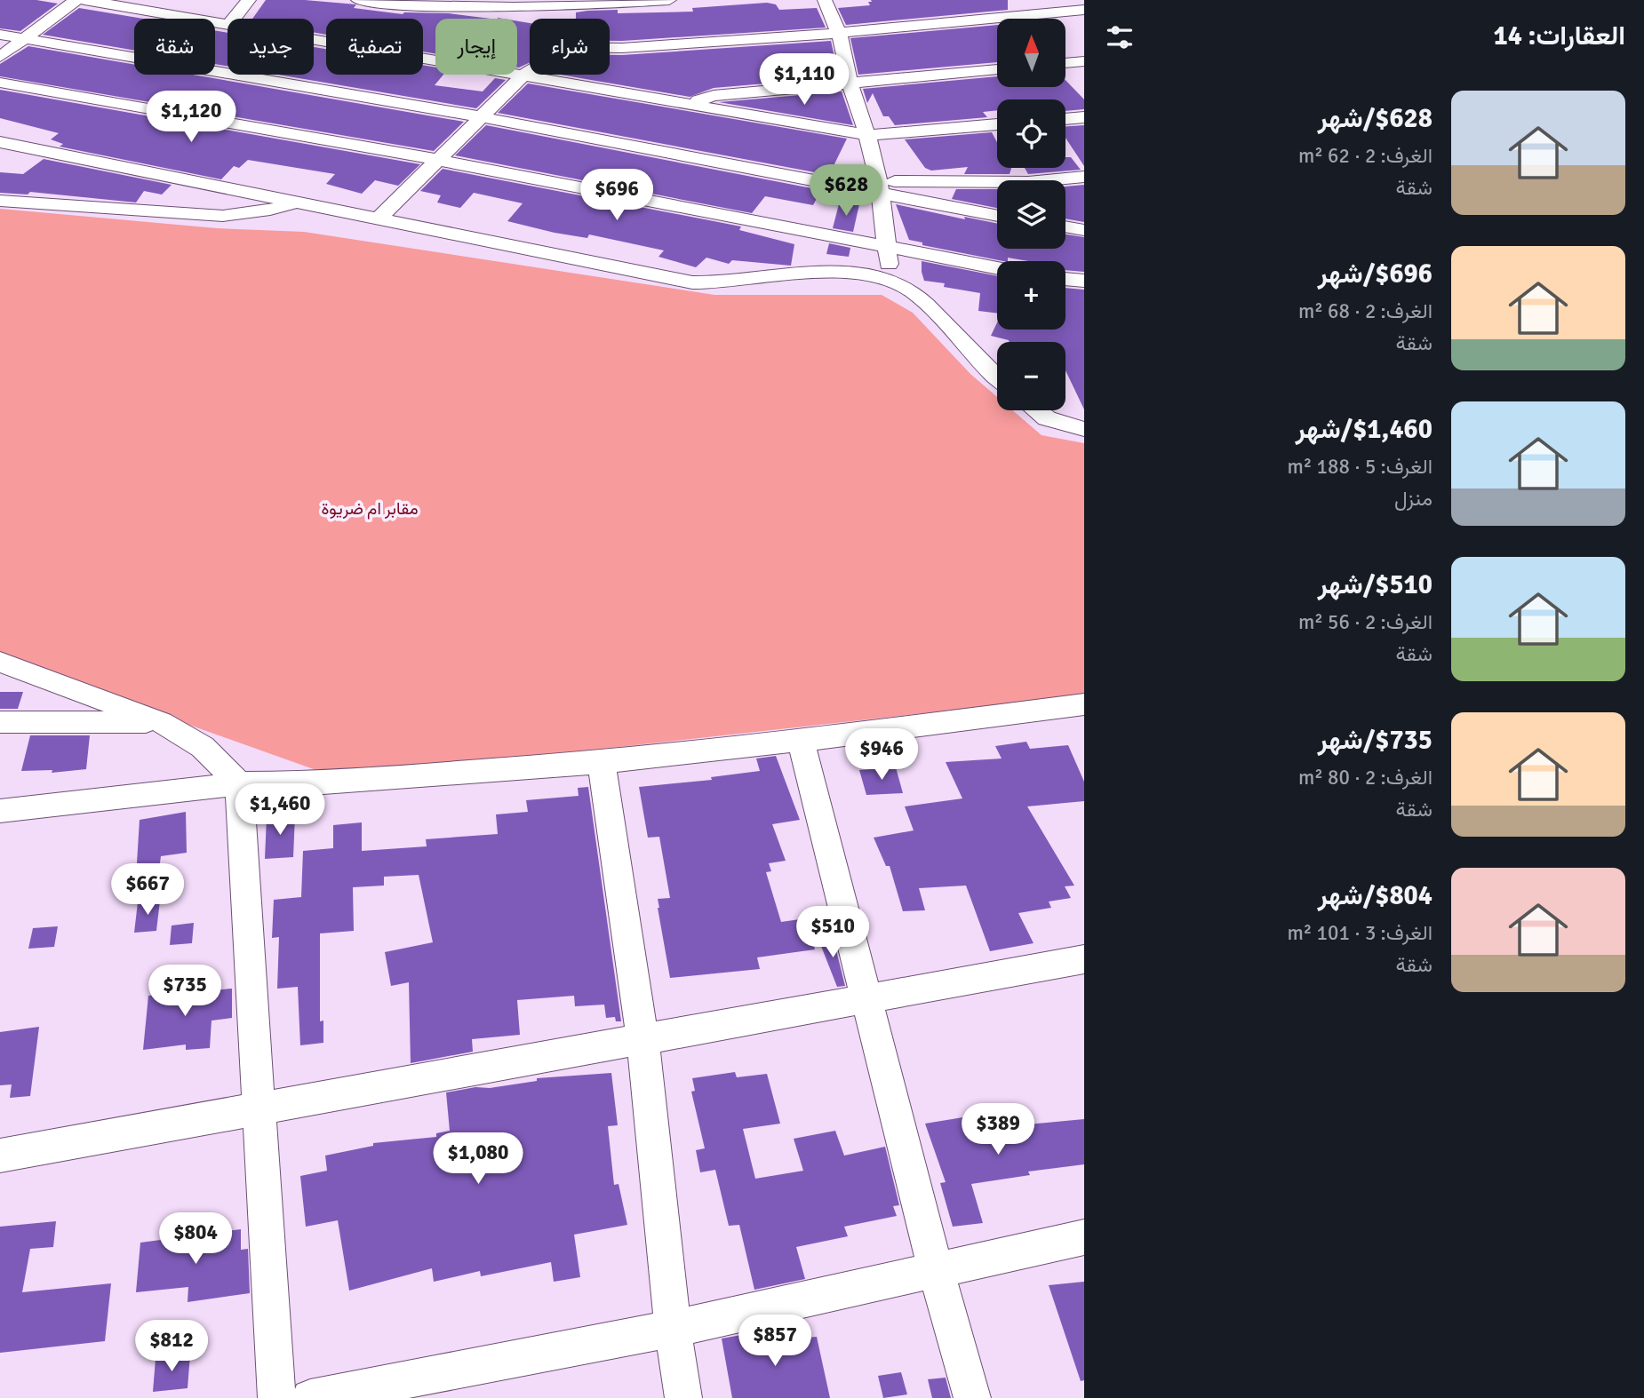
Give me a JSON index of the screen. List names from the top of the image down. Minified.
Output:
{"parks":["مقابر ام ضريوة"],"north":"top","page":{"heading":"العقارات: 14","map_buttons":["+","−"],"chip":["شراء","إيجار","تصفية","جديد","شقة"],"price":["$1,110","$1,120","$628","$696","$946","$1,460","$667","$510","$735","$389","$1,080","$804","$857","$812"],"list":[{"name":"$628/شهر","note":"الغرف: 2 · 62 m² · شقة"},{"name":"$696/شهر","note":"الغرف: 2 · 68 m² · شقة"},{"name":"$1,460/شهر","note":"الغرف: 5 · 188 m² · منزل"},{"name":"$510/شهر","note":"الغرف: 2 · 56 m² · شقة"},{"name":"$735/شهر","note":"الغرف: 2 · 80 m² · شقة"},{"name":"$804/شهر","note":"الغرف: 3 · 101 m² · شقة"}]}}
